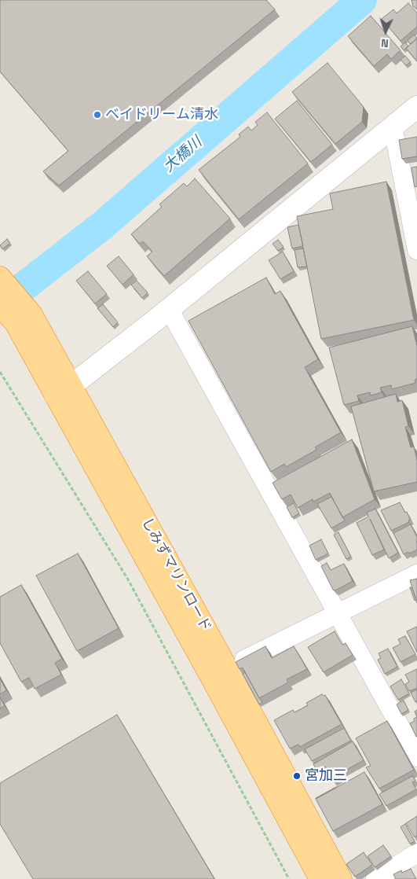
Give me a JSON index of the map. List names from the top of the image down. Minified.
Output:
{"streets":{"highway":["しみずマリンロード"]},"water":["大橋川"],"places":["ベイドリーム清水","宮加三"],"north":"bottom"}
